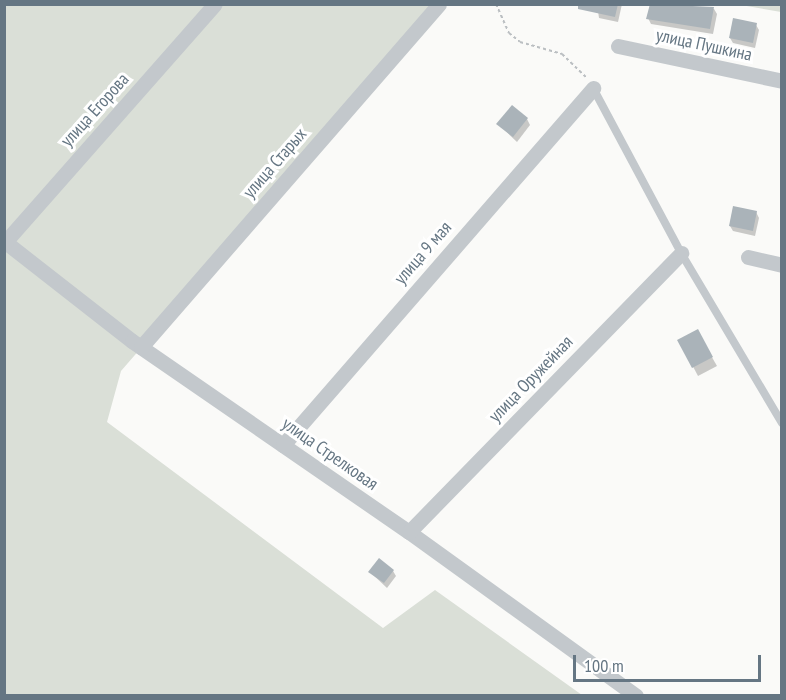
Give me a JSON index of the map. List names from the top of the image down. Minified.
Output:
{"streets":{"street":["улица Пушкина","улица Егорова","улица Старых","улица 9 мая","улица Оружейная","улица Стрелковая"]},"crossings":[["улица Егорова","улица Стрелковая"],["улица Старых","улица Стрелковая"],["улица 9 мая","улица Стрелковая"],["улица Оружейная","улица Стрелковая"]],"scale_bar":"100 m"}
